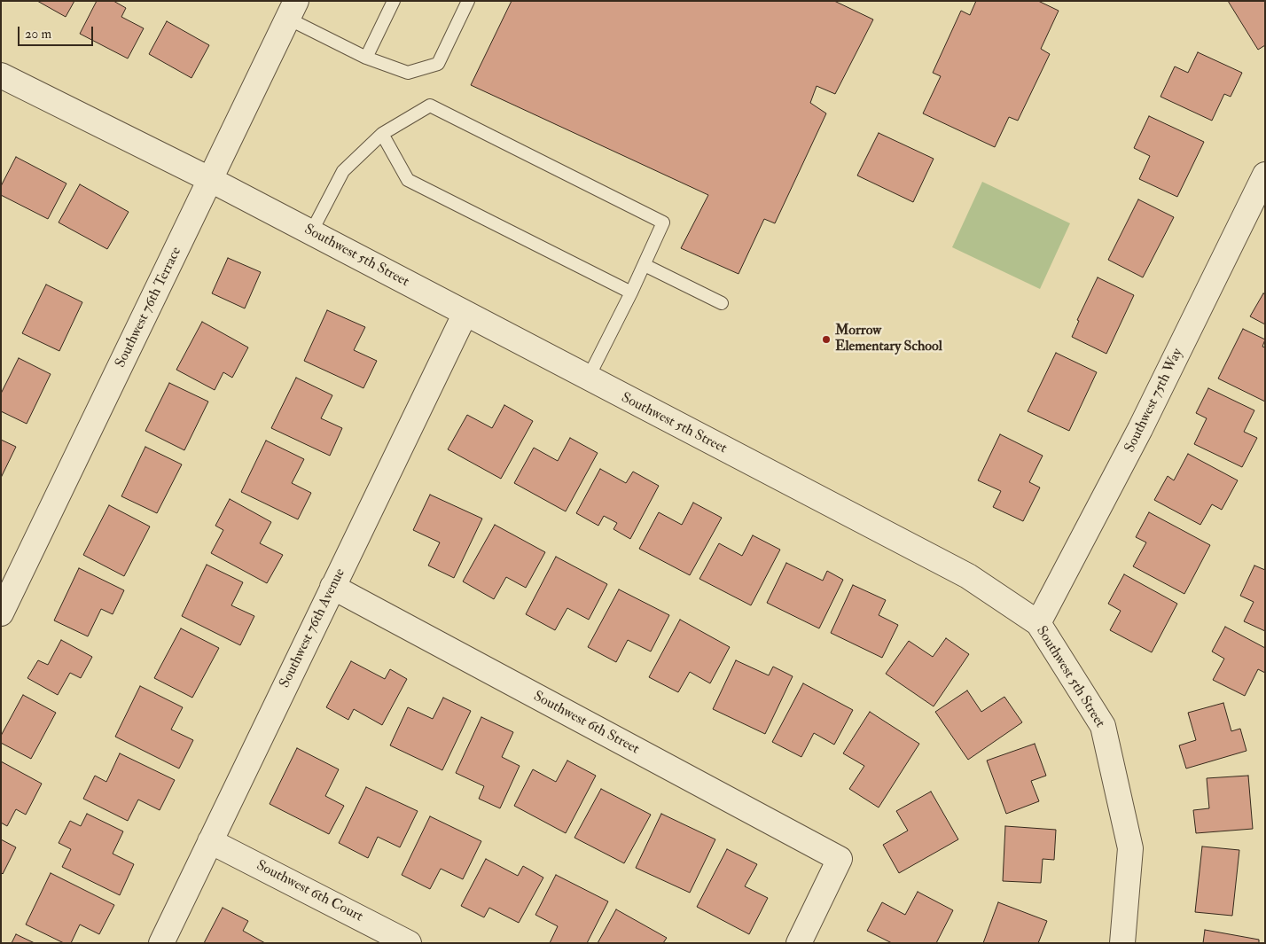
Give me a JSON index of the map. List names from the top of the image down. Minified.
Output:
{"streets":{"street":["Southwest 5th Street","Southwest 76th Terrace","Southwest 75th Way","Southwest 76th Avenue","Southwest 6th Street","Southwest 6th Court"]},"crossings":[["Southwest 5th Street","Southwest 76th Terrace"],["Southwest 5th Street","Southwest 75th Way"],["Southwest 5th Street","Southwest 76th Avenue"],["Southwest 76th Avenue","Southwest 6th Street"],["Southwest 76th Avenue","Southwest 6th Court"]],"places":["Morrow Elementary School"],"scale_bar":"20 m"}
